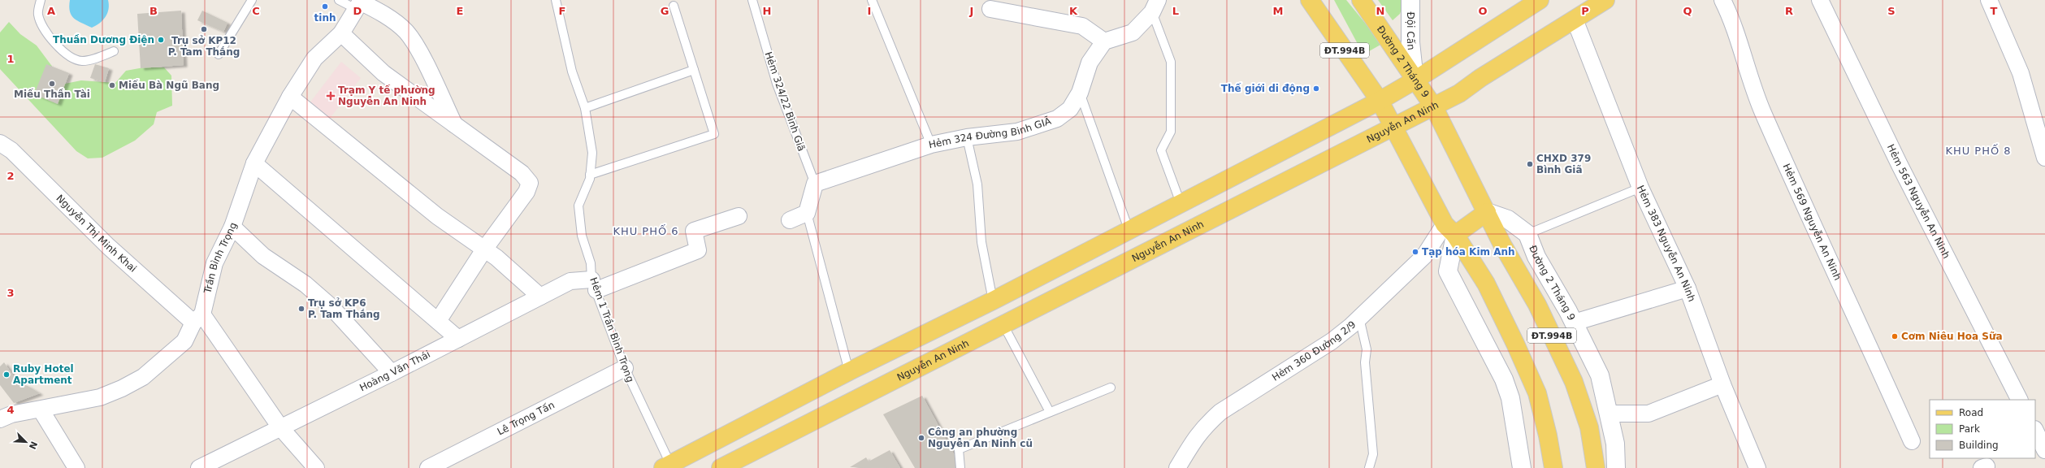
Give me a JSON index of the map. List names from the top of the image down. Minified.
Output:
{"streets":{"main road":["Đội Cấn","ĐT.994B","Đường 2 Tháng 9","Nguyễn An Ninh"],"street":["Hẻm 324 Đường Binh GIÃ","Hẻm 563 Nguyễn An Ninh","Hẻm 569 Nguyễn An Ninh","Nguyễn Thị Minh Khai","Hẻm 383 Nguyễn An Ninh","Trần Bình Trọng","Hẻm 360 Đường 2/9","Hoàng Văn Thái","Lê Trọng Tấn"],"lane":["Hẻm 324/22 Bình Giã","Hẻm 1 Trần Bình Trọng"]},"crossings":[["Đội Cấn","Đường 2 Tháng 9"],["ĐT.994B","Nguyễn An Ninh"],["ĐT.994B","Hẻm 360 Đường 2/9"],["Đường 2 Tháng 9","Nguyễn An Ninh"],["Hẻm 324/22 Bình Giã","Hẻm 324 Đường Binh GIÃ"],["Nguyễn An Ninh","Hẻm 383 Nguyễn An Ninh"],["Nguyễn Thị Minh Khai","Trần Bình Trọng"],["Nguyễn Thị Minh Khai","Hoàng Văn Thái"],["Hẻm 1 Trần Bình Trọng","Hoàng Văn Thái"],["Hẻm 1 Trần Bình Trọng","Lê Trọng Tấn"]],"districts":["KHU PHỐ 8","KHU PHỐ 6"],"places":{"other":["tinh","Trụ sở KP12 P. Tam Thắng","Thuần Dương Điện","Miếu Thần Tài","Miếu Bà Ngũ Bang","Thế giới di động","CHXD 379 Bình Giã","Tạp hóa Kim Anh","Trụ sở KP6 P. Tam Thắng","Cơm Niêu Hoa Sữa","Ruby Hotel Apartment","Công an phường Nguyễn An Ninh cũ"],"health":["Trạm Y tế phường Nguyễn An Ninh"]},"legend":["Road","Park","Building"],"north":"bottom right","grid":{"columns":["A","B","C","D","E","F","G","H","I","J","K","L","M","N","O","P","Q","R","S","T"],"rows":["1","2","3","4"]}}
